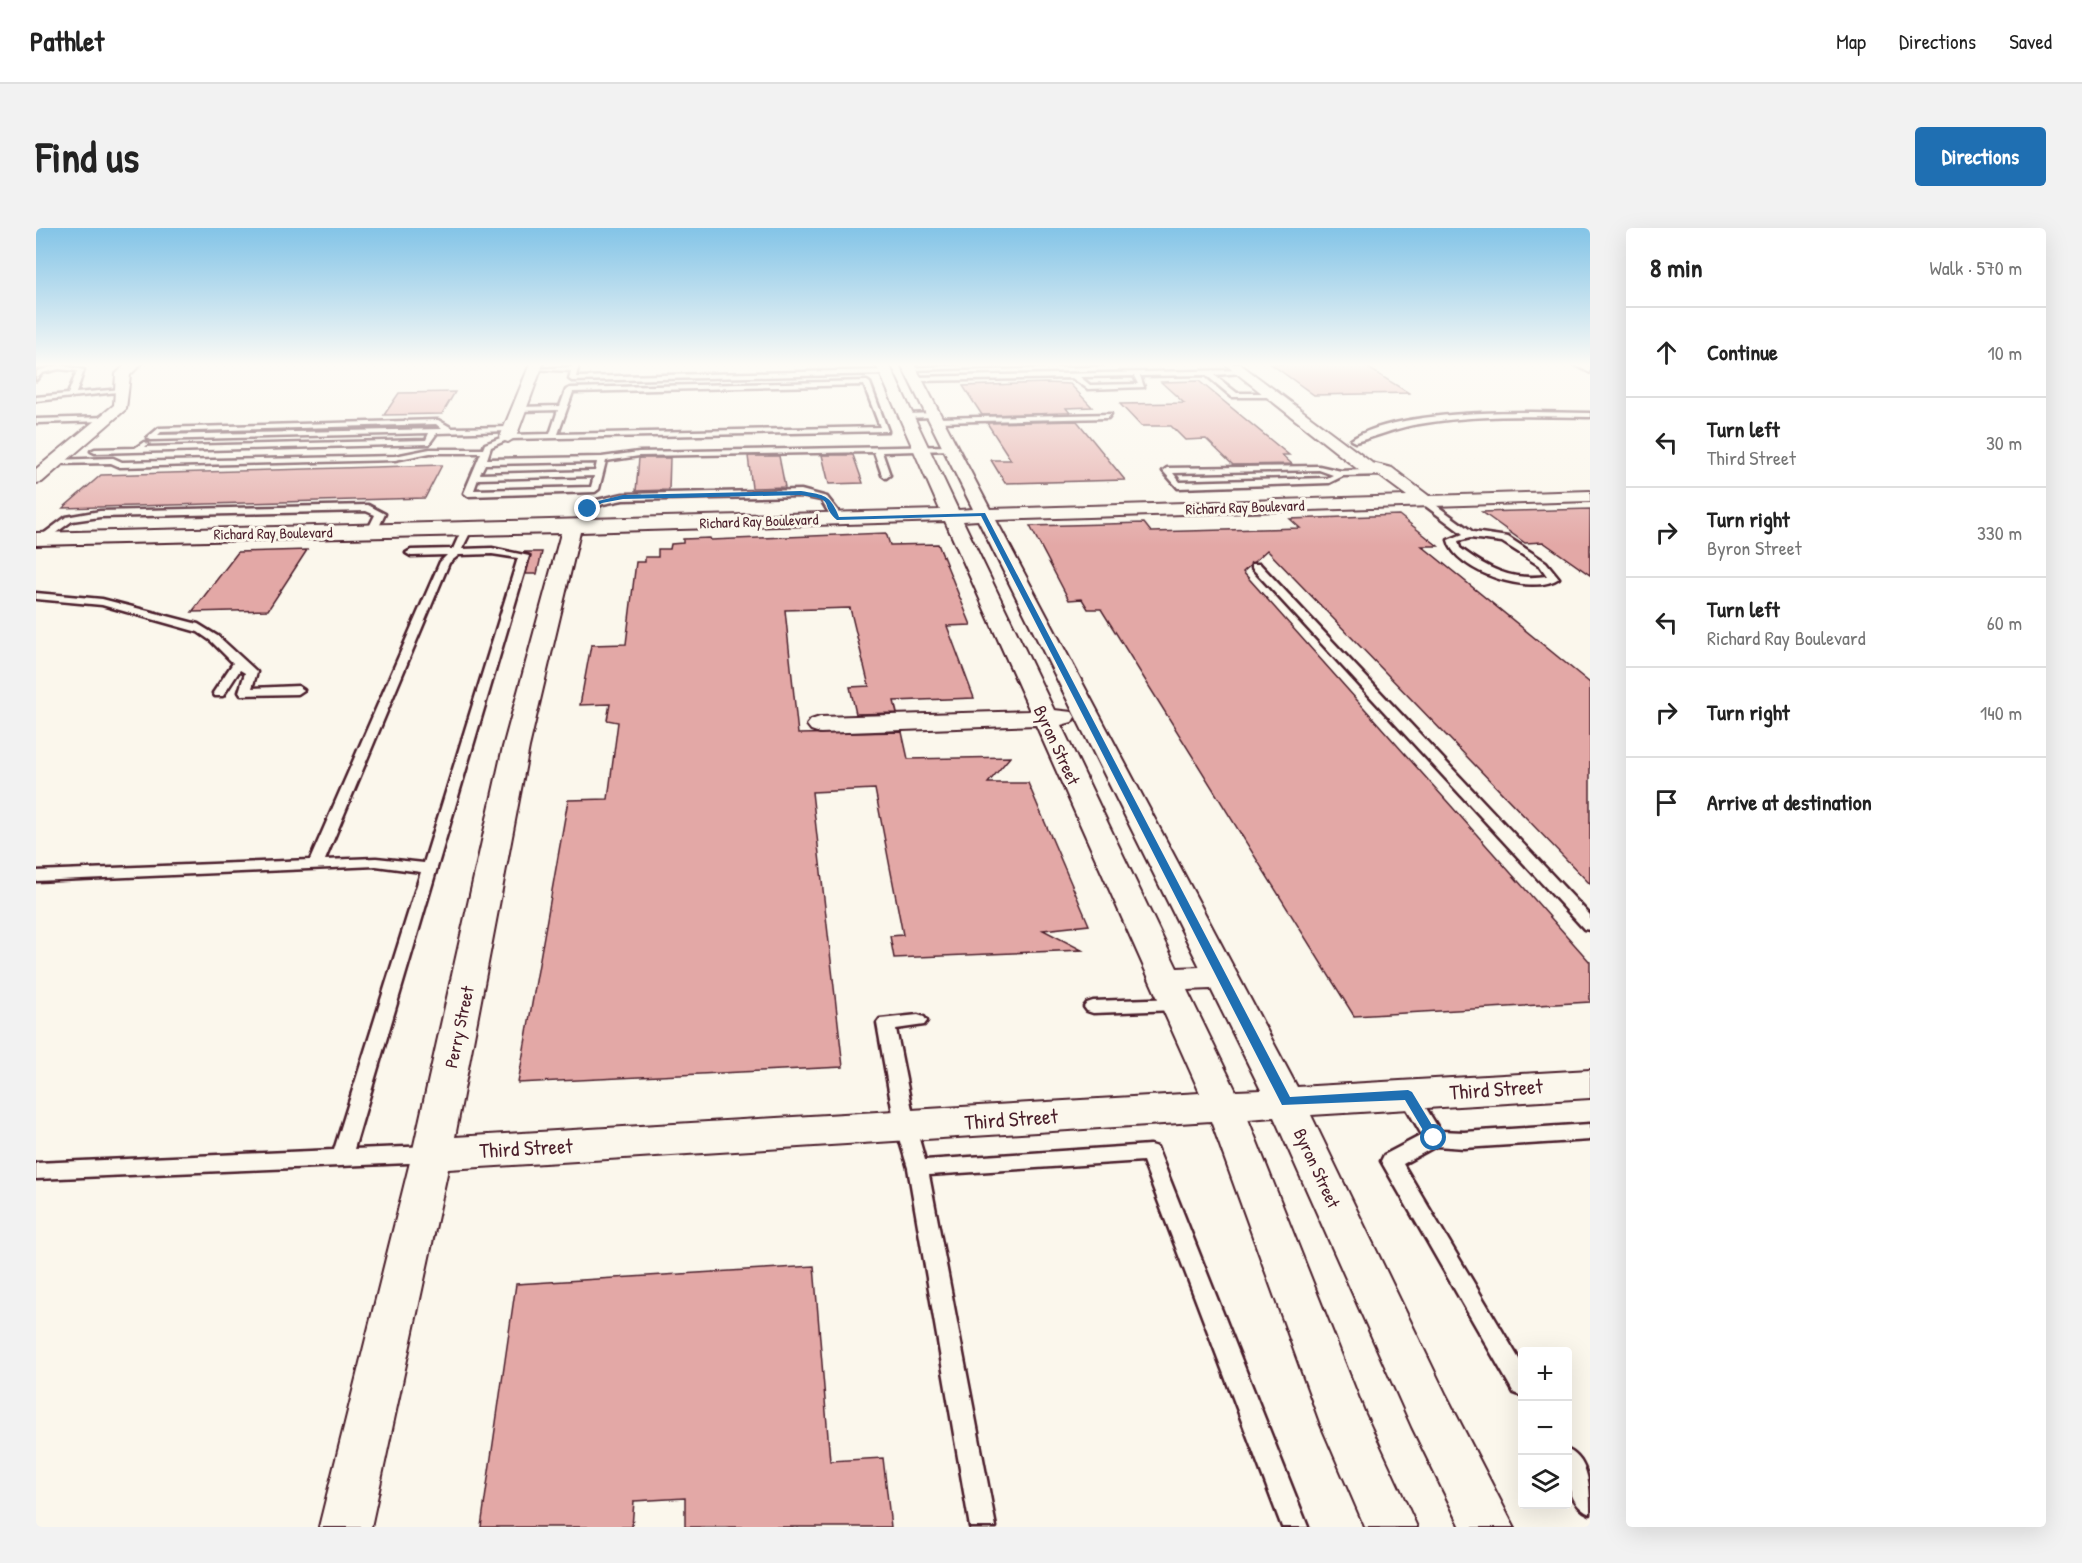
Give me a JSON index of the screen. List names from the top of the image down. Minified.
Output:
{"streets":{"street":["Richard Ray Boulevard","Byron Street","Perry Street","Third Street"]},"crossings":[["Richard Ray Boulevard","Byron Street"],["Richard Ray Boulevard","Perry Street"],["Byron Street","Third Street"],["Perry Street","Third Street"]],"page":{"header":"Pathlet","nav":["Map","Directions","Saved"],"buttons":"Directions","title":"Find us","heading":["8 min","Walk · 570 m"],"list":[["Continue","10 m"],["Turn left","Third Street","30 m"],["Turn right","Byron Street","330 m"],["Turn left","Richard Ray Boulevard","60 m"],["Turn right","140 m"],"Arrive at destination"],"map_buttons":["+","−"]}}
